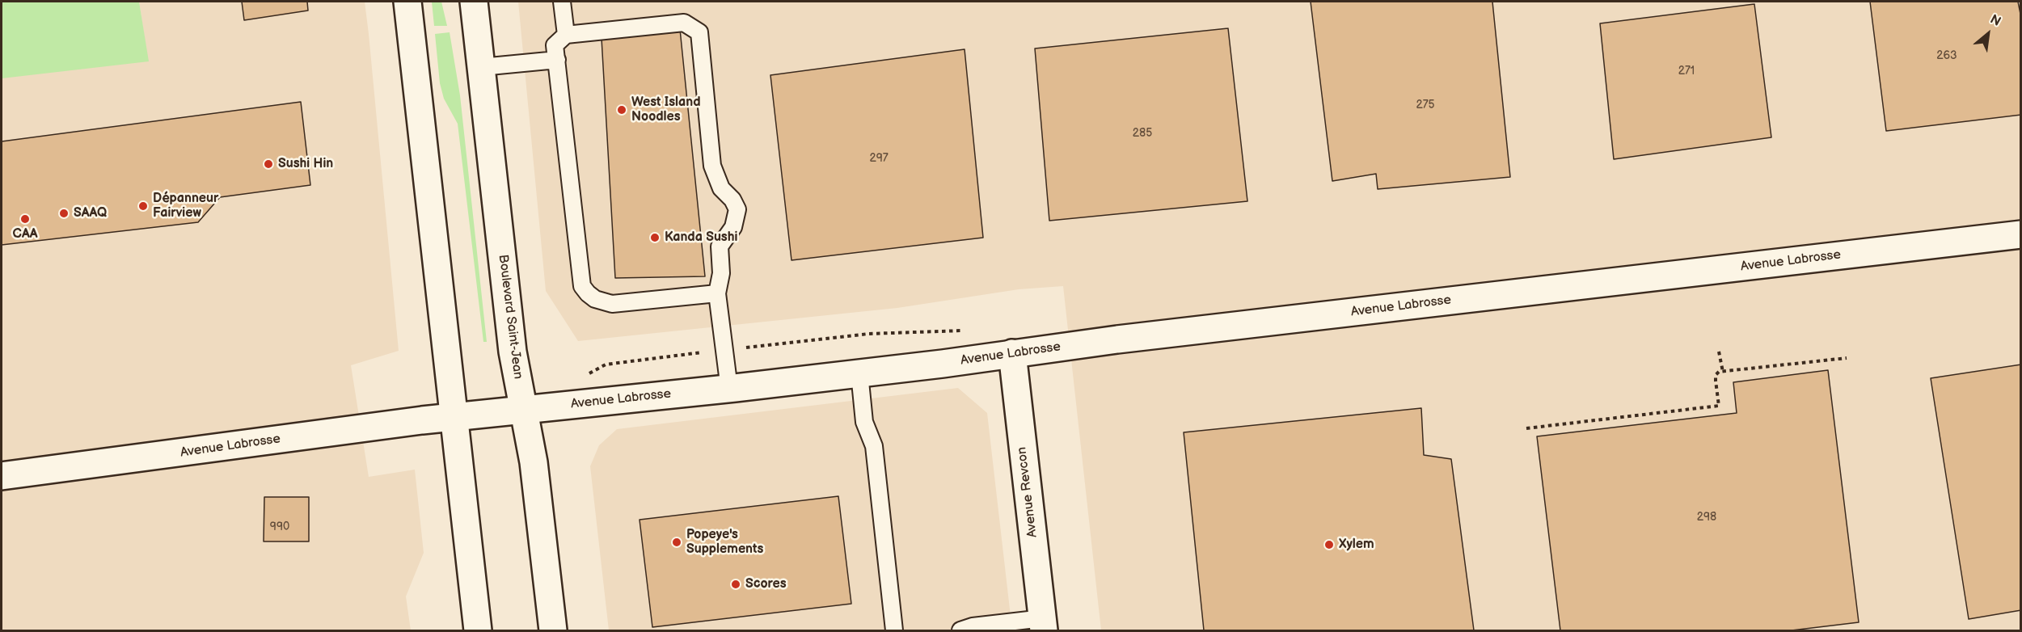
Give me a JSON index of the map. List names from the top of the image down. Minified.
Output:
{"streets":{"street":["Avenue Labrosse","Boulevard Saint-Jean","Avenue Revcon"]},"crossings":[["Avenue Labrosse","Boulevard Saint-Jean"],["Avenue Labrosse","Avenue Revcon"]],"places":["West Island Noodles","Sushi Hin","Dépanneur Fairview","SAAQ","CAA","Kanda Sushi","Popeye's Supplements","Xylem","Scores"],"house_numbers":["263","271","275","285","297","298","990"],"north":"top right"}
